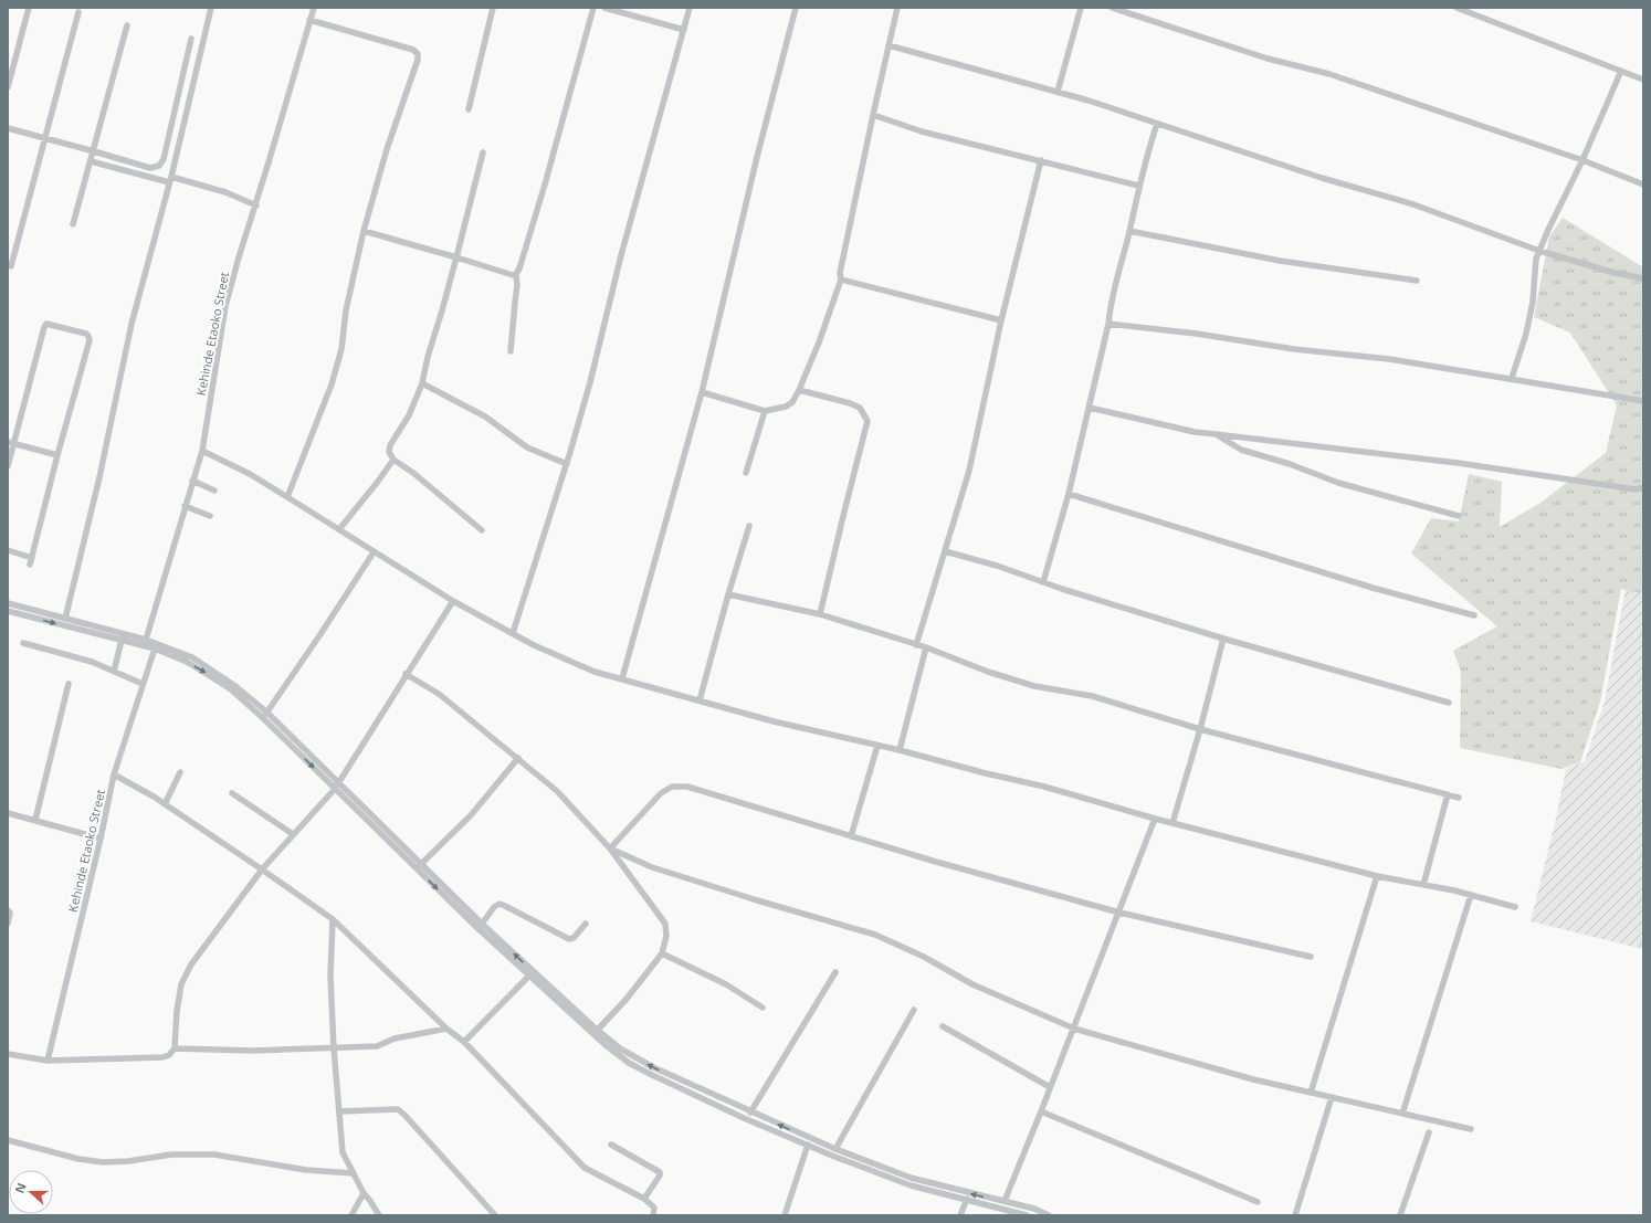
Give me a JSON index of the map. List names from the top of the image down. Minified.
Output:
{"streets":{"street":["Kehinde Etaoko Street"]},"north":"left"}
